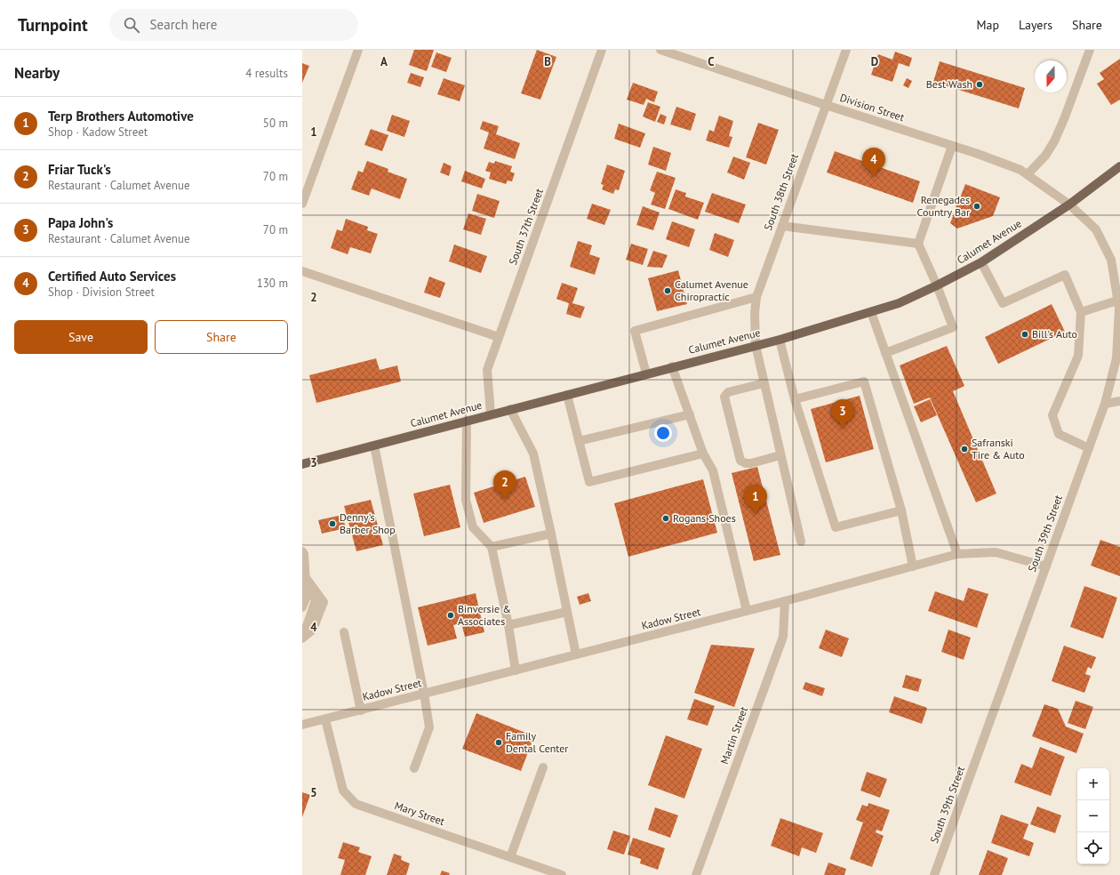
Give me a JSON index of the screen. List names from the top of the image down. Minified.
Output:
{"streets":{"main road":["Calumet Avenue"],"street":["Division Street","South 38th Street","South 37th Street","South 39th Street","Kadow Street","Martin Street","Mary Street"]},"crossings":[["Division Street","South 38th Street"],["Division Street","Calumet Avenue"],["Division Street","South 39th Street"],["South 38th Street","Calumet Avenue"],["South 37th Street","Calumet Avenue"],["Calumet Avenue","South 39th Street"],["South 39th Street","Kadow Street"],["Kadow Street","Martin Street"],["Kadow Street","Mary Street"]],"places":["Best Wash","Renegades Country Bar","Calumet Avenue Chiropractic","Bill's Auto","Safranski Tire & Auto","Rogans Shoes","Denny's Barber Shop","Binversie & Associates","Family Dental Center"],"north":"bottom","page":{"header":"Turnpoint","search":"Search here","nav":["Map","Layers","Share"],"heading":["Nearby","4 results"],"list":[{"mark":"1","name":"Terp Brothers Automotive","note":"Shop · Kadow Street","value":"50 m"},{"mark":"2","name":"Friar Tuck's","note":"Restaurant · Calumet Avenue","value":"70 m"},{"mark":"3","name":"Papa John's","note":"Restaurant · Calumet Avenue","value":"70 m"},{"mark":"4","name":"Certified Auto Services","note":"Shop · Division Street","value":"130 m"}],"pins":["4","3","2","1"],"buttons":["Save","Share"],"map_buttons":["+","−"]},"grid":{"columns":["A","B","C","D"],"rows":["1","2","3","4","5"]}}
